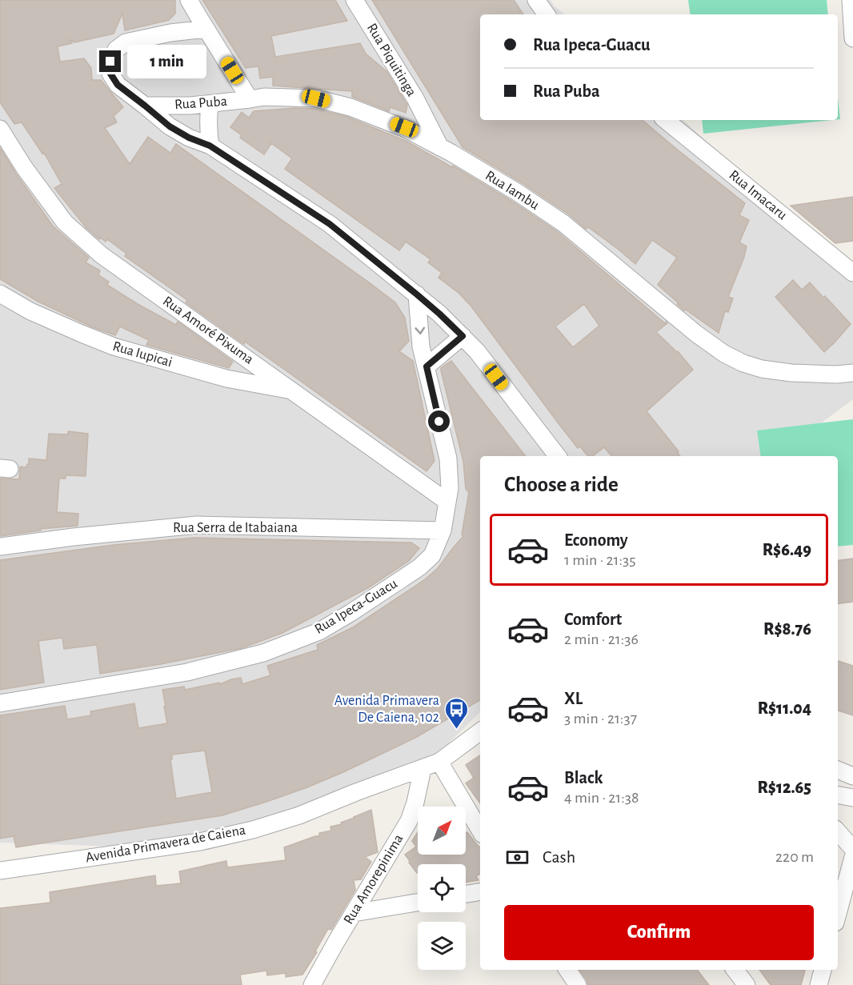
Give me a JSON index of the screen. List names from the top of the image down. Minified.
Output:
{"streets":{"street":["Rua Piquitinga","Rua Puba","Rua Iambu","Rua Imacaru","Rua Amoré Pixuma","Rua Iupicai","Rua Serra de Itabaiana","Rua Ipeca-Guacu","Avenida Primavera de Caiena","Rua Amorepinima"]},"crossings":[["Rua Piquitinga","Rua Iambu"],["Rua Puba","Rua Iambu"],["Rua Amoré Pixuma","Rua Iupicai"],["Rua Amoré Pixuma","Rua Ipeca-Guacu"],["Rua Serra de Itabaiana","Rua Ipeca-Guacu"],["Avenida Primavera de Caiena","Rua Amorepinima"]],"places":{"bus stop":["Avenida Primavera De Caiena, 102"]},"north":"top right","page":{"banner":["Rua Ipeca-Guacu","Rua Puba"],"bubble":"1 min","heading":"Choose a ride","list":[{"name":"Economy","note":"1 min · 21:35","value":"R$6.49"},{"name":"Comfort","note":"2 min · 21:36","value":"R$8.76"},{"name":"XL","note":"3 min · 21:37","value":"R$11.04"},{"name":"Black","note":"4 min · 21:38","value":"R$12.65"}],"pay":["Cash","220 m"],"buttons":"Confirm"}}
